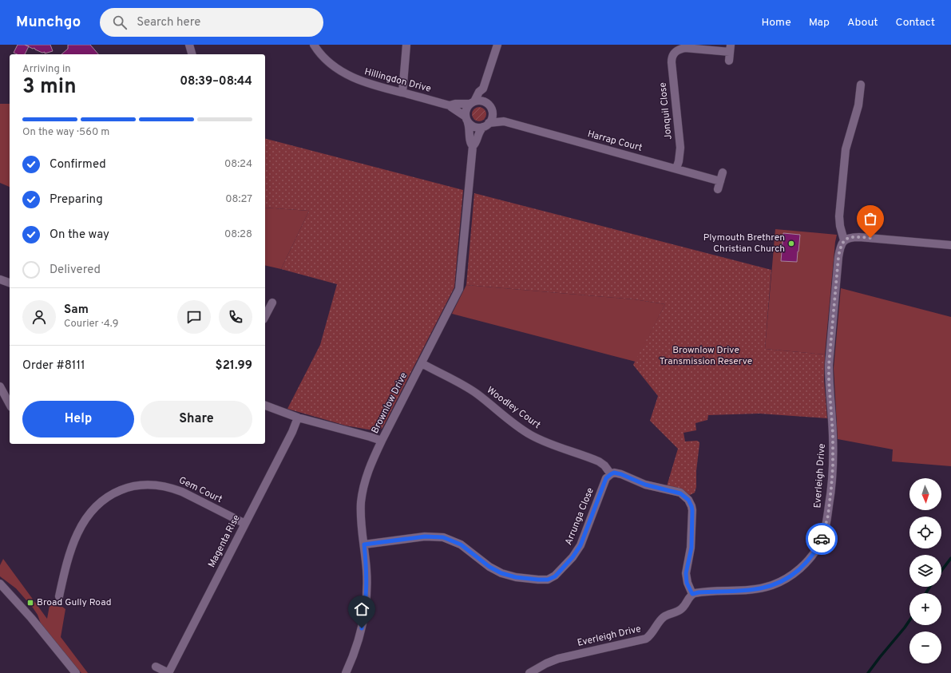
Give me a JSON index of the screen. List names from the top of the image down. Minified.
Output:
{"streets":{"street":["Hillingdon Drive","Jonquil Close","Harrap Court","Brownlow Drive","Woodley Court","Everleigh Drive","Gem Court","Arrunga Close","Magenta Rise"]},"crossings":[["Hillingdon Drive","Harrap Court"],["Hillingdon Drive","Brownlow Drive"],["Jonquil Close","Harrap Court"],["Harrap Court","Brownlow Drive"],["Brownlow Drive","Woodley Court"],["Brownlow Drive","Arrunga Close"],["Woodley Court","Arrunga Close"],["Gem Court","Magenta Rise"]],"parks":["Brownlow Drive Transmission Reserve"],"places":{"other":["Plymouth Brethren Christian Church"],"transit":["Broad Gully Road"]},"north":"bottom","page":{"header":"Munchgo","search":"Search here","nav":["Home","Map","About","Contact"],"heading":["3 min","Arriving in","08:39–08:44"],"panel":["Sam","Courier · 4.9","Order #8111","$21.99"],"bar":"On the way · 560 m","list":[["Confirmed","08:24"],["Preparing","08:27"],["On the way","08:28"],"Delivered"],"buttons":["Help","Share"],"map_buttons":["+","−"]}}
